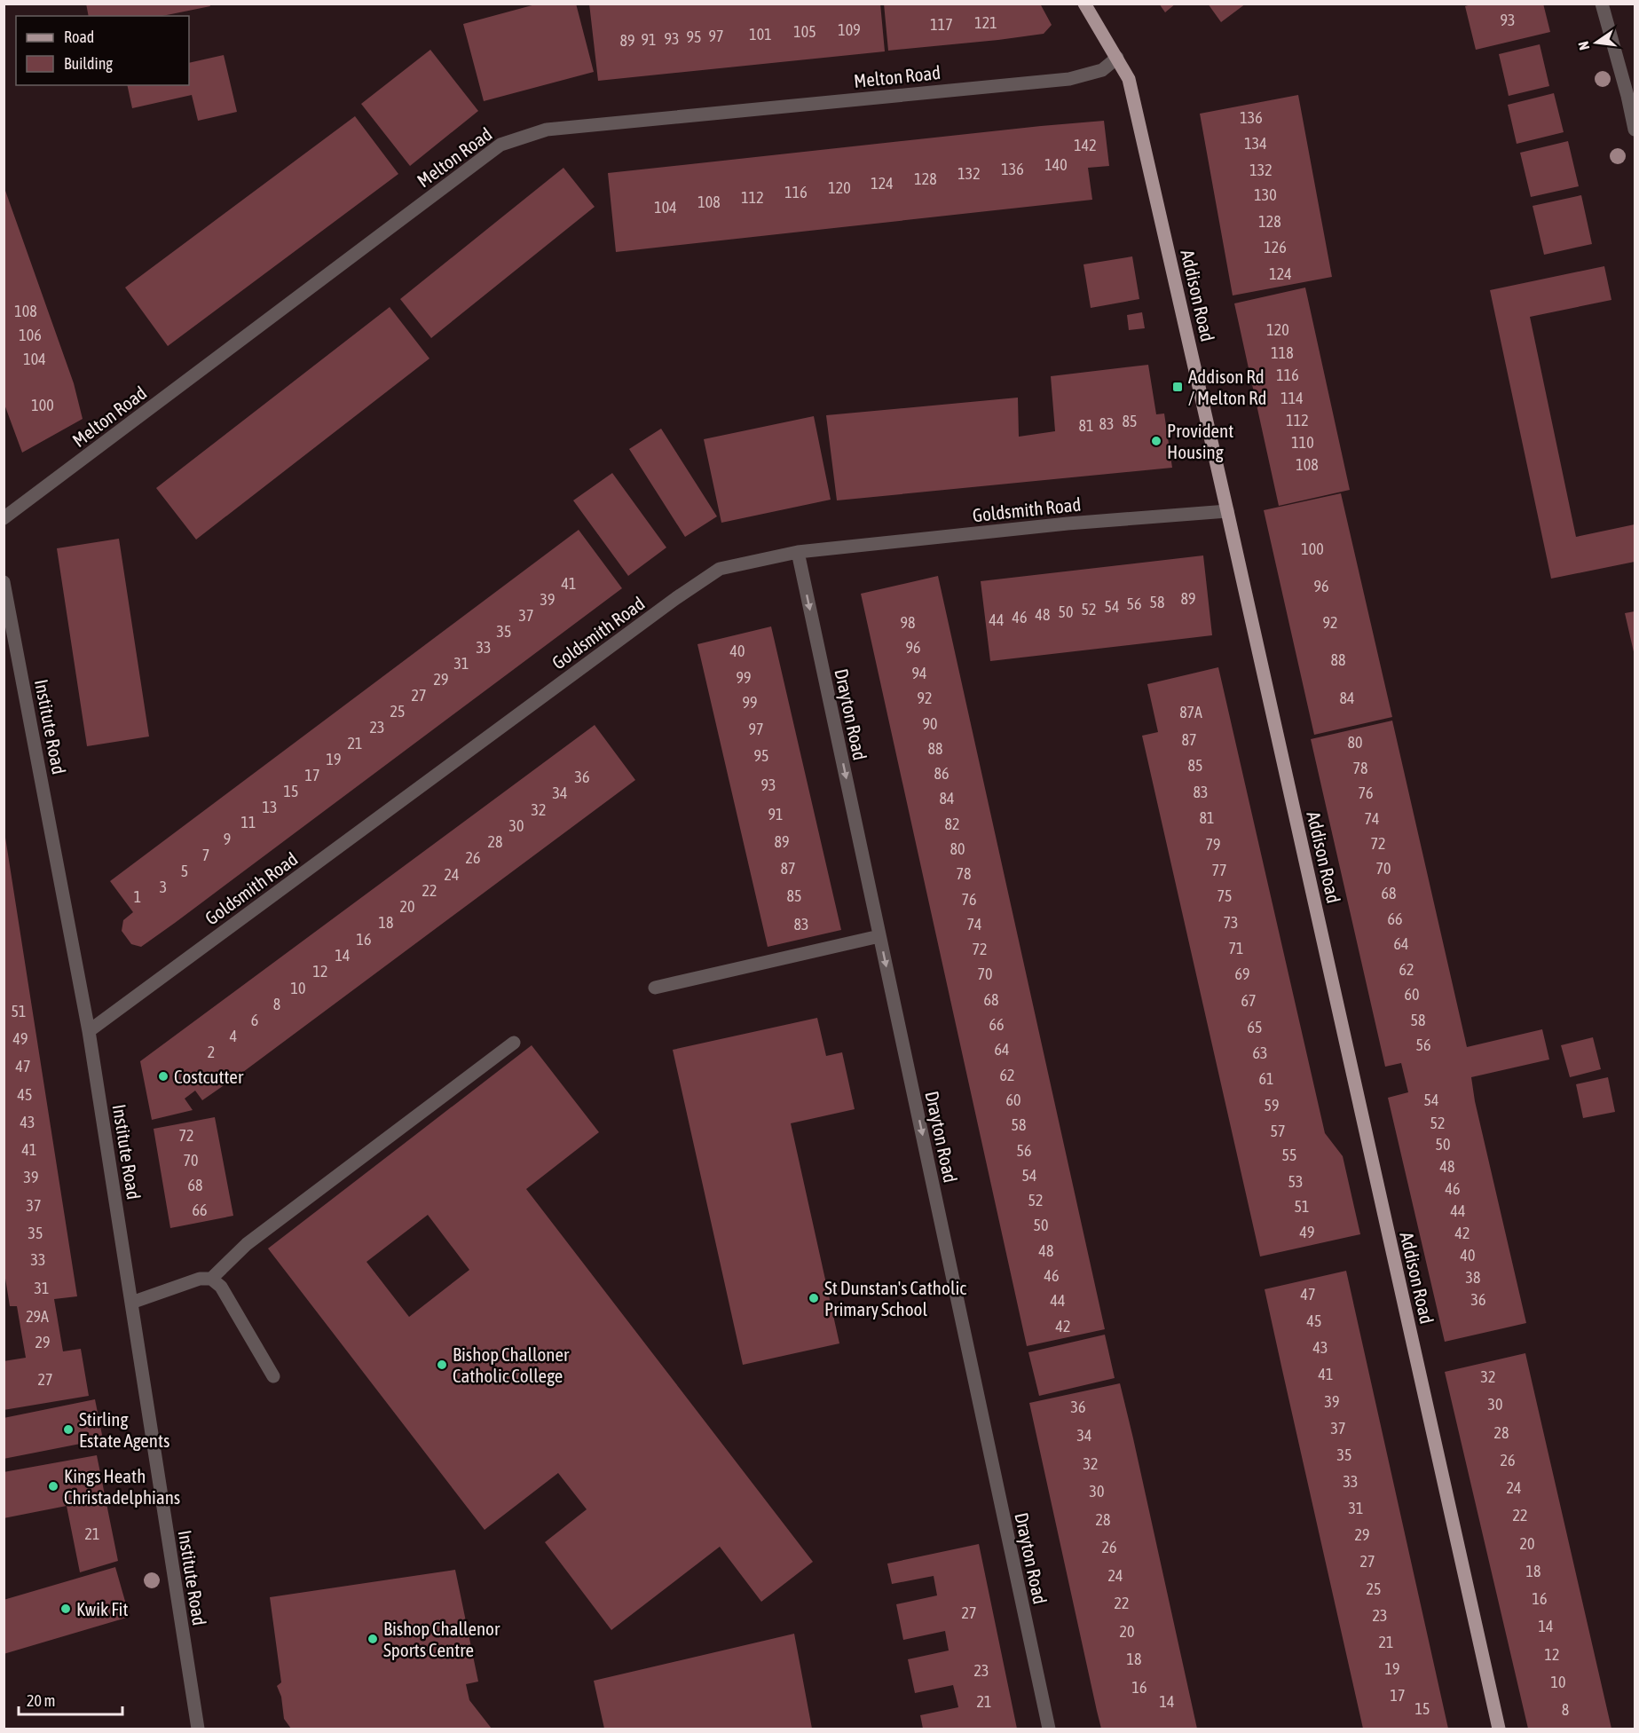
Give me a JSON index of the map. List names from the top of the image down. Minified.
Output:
{"streets":{"main road":["Addison Road"],"street":["Melton Road","Goldsmith Road","Drayton Road","Institute Road"]},"crossings":[["Melton Road","Addison Road"],["Addison Road","Goldsmith Road"],["Goldsmith Road","Drayton Road"],["Goldsmith Road","Institute Road"]],"one_way":["Drayton Road"],"places":{"transit":["Addison Rd / Melton Rd"],"other":["Provident Housing","Costcutter","St Dunstan's Catholic Primary School","Bishop Challoner Catholic College","Stirling Estate Agents","Kings Heath Christadelphians","Kwik Fit","Bishop Challenor Sports Centre"]},"house_numbers":["93","121","117","109","105","101","97","95","93","91","89","136","134","142","140","136","132","132","128","124","120","116","130","112","108","104","128","126","124","108","120","106","118","104","116","114","100","112","85","83","81","110","108","100","41","96","89","39","58","56","54","52","50","48","37","46","44","98","92","35","33","96","40","88","31","94","99","29","27","92","84","99","25","87A","90","23","97","87","80","21","88","95","19","85","78","86","17","36","93","15","83","34","76","84","13","32","91","81","74","11","82","30","9","28","89","72","79","80","7","26","87","70","77","5","78","24","3","22","68","85","75","1","76","20","66","18","73","83","74","16","64","71","72","14","62","12","70","69","10","60","68","67","8","51","6","58","66","65","4","49","56","64","2","63","47","62","61","45","60","54","59","43","52","58","57","72","50","41","56","55","70","48","54","39","53","68","46","52","37","51","66","44","50","49","35","42","48","40","33","46","38","31","47","36","44","29A","45","42","29","43","41","32","27","39","30","36","37","28","34","35","26","32","33","24","30","31","22","28","21","29","20","26","27","18","24","25","16","22","27","23","14","20","21","12","18","19","23","10","16","17","21","14","15","8"],"legend":["Road","Building"],"scale_bar":"20 m","north":"left"}
